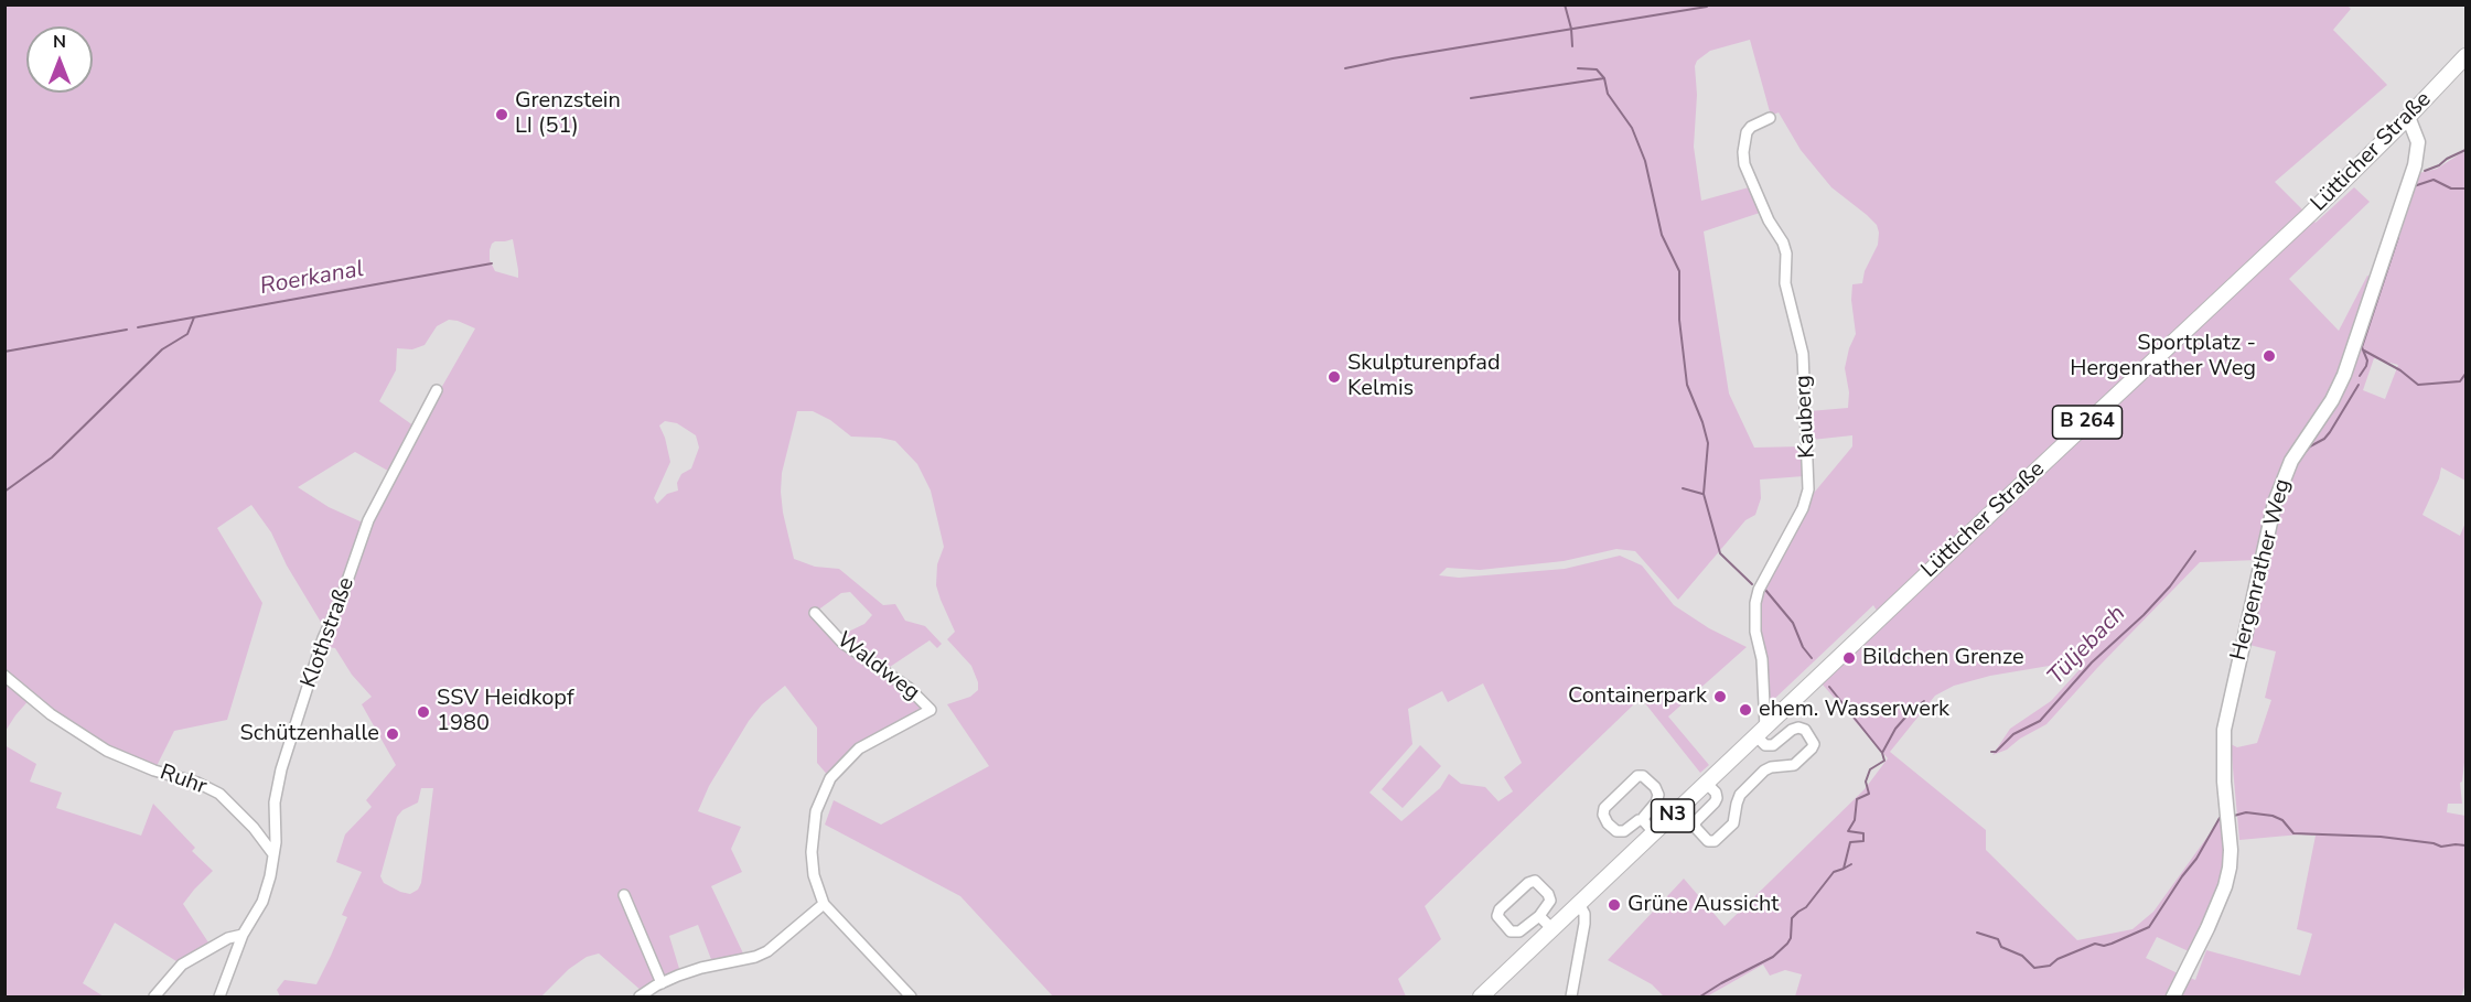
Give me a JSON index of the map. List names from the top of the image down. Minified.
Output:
{"streets":{"main road":["Lütticher Straße","B 264","N3"],"street":["Kauberg","Hergenrather Weg","Klothstraße","Waldweg","Ruhr"]},"crossings":[["Lütticher Straße","Kauberg"],["Lütticher Straße","Hergenrather Weg"],["Klothstraße","Ruhr"]],"water":["Roerkanal","Tüljebach"],"places":["Grenzstein LI (51)","Sportplatz - Hergenrather Weg","Skulpturenpfad Kelmis","Bildchen Grenze","Containerpark","ehem. Wasserwerk","SSV Heidkopf 1980","Schützenhalle","Grüne Aussicht"],"north":"top"}
